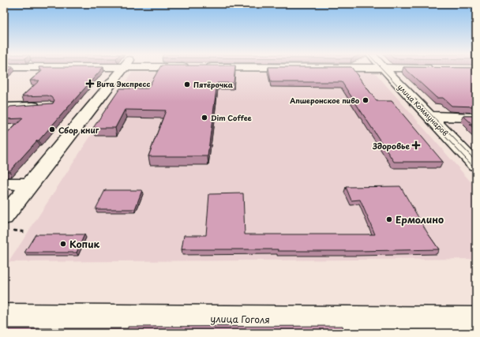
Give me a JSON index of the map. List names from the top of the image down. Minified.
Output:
{"streets":{"street":["улица Коммунаров","улица Гоголя"]},"places":{"health":["Вита Экспресс","Здоровье"],"other":["Пятёрочка","Апшеронское пиво","Dim Coffee","Сбор книг","Ермолино","Копик"]}}
